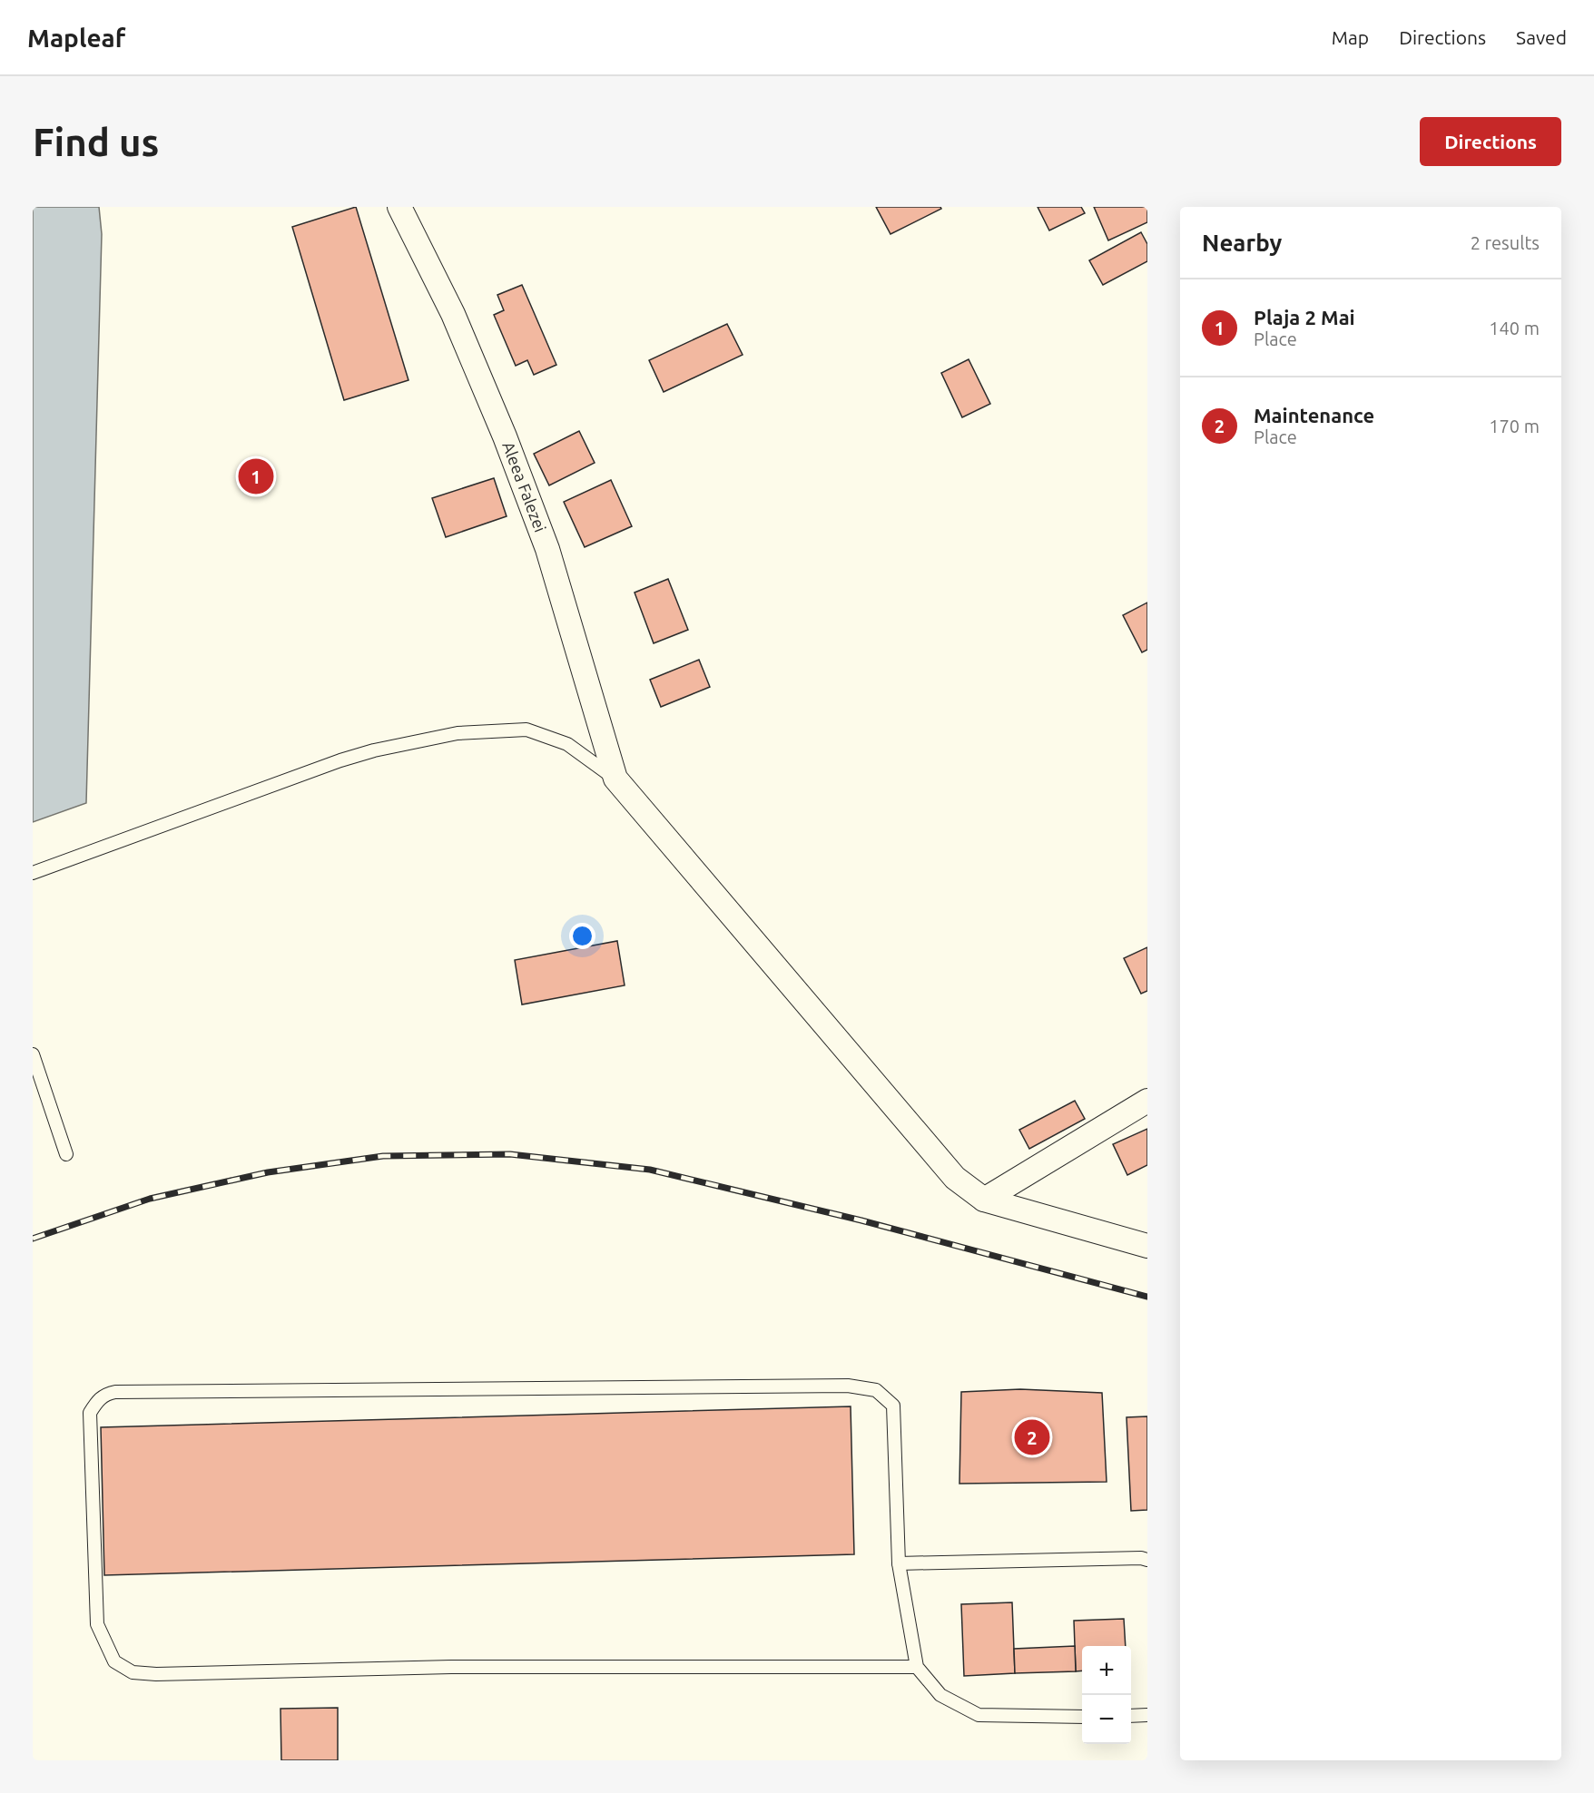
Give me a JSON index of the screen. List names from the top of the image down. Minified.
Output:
{"streets":{"street":["Aleea Falezei"]},"page":{"header":"Mapleaf","nav":["Map","Directions","Saved"],"buttons":"Directions","title":"Find us","heading":["Nearby","2 results"],"list":[{"mark":"1","name":"Plaja 2 Mai","note":"Place","value":"140 m"},{"mark":"2","name":"Maintenance","note":"Place","value":"170 m"}],"pins":["1","2"],"map_buttons":["+","−"]}}
